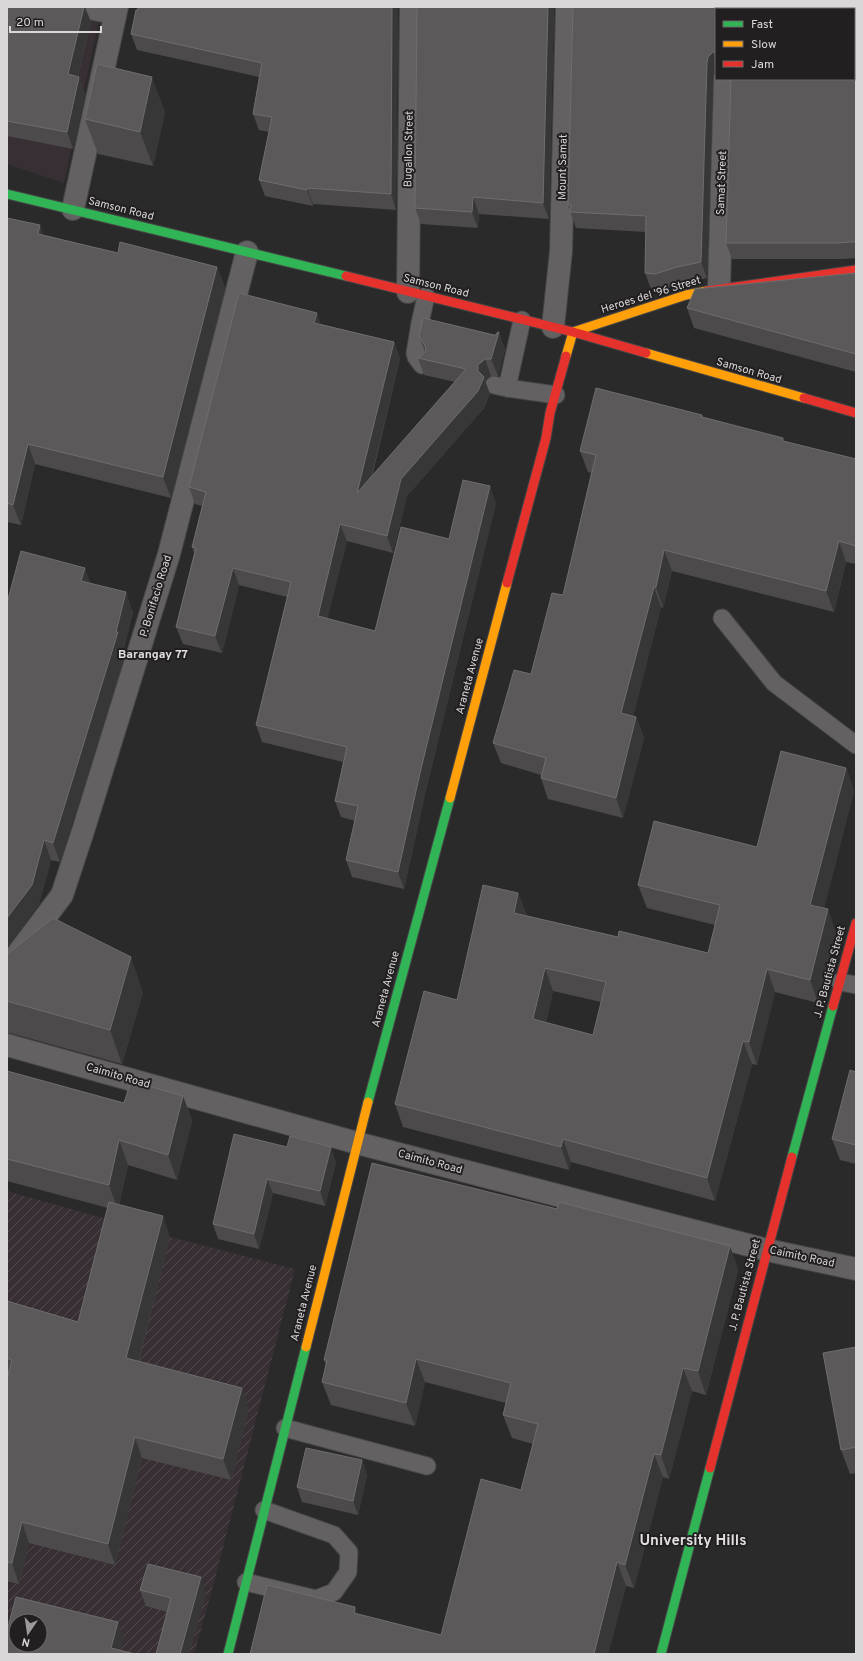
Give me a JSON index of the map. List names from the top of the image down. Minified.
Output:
{"streets":{"main road":["Samson Road","Heroes del '96 Street","Araneta Avenue","J. P. Bautista Street"],"street":["Bugallon Street","Mount Samat","Samat Street","P. Bonifacio Road","Caimito Road"]},"crossings":[["Bugallon Street","Samson Road"],["Mount Samat","Samson Road"],["Mount Samat","Heroes del '96 Street"],["Mount Samat","Araneta Avenue"],["Samat Street","Heroes del '96 Street"],["Samson Road","Heroes del '96 Street"],["Samson Road","P. Bonifacio Road"],["Samson Road","Araneta Avenue"],["Heroes del '96 Street","Araneta Avenue"],["Araneta Avenue","Caimito Road"],["J. P. Bautista Street","Caimito Road"]],"districts":["Barangay 77","University Hills"],"legend":["Fast","Slow","Jam"],"scale_bar":"20 m","north":"bottom"}
